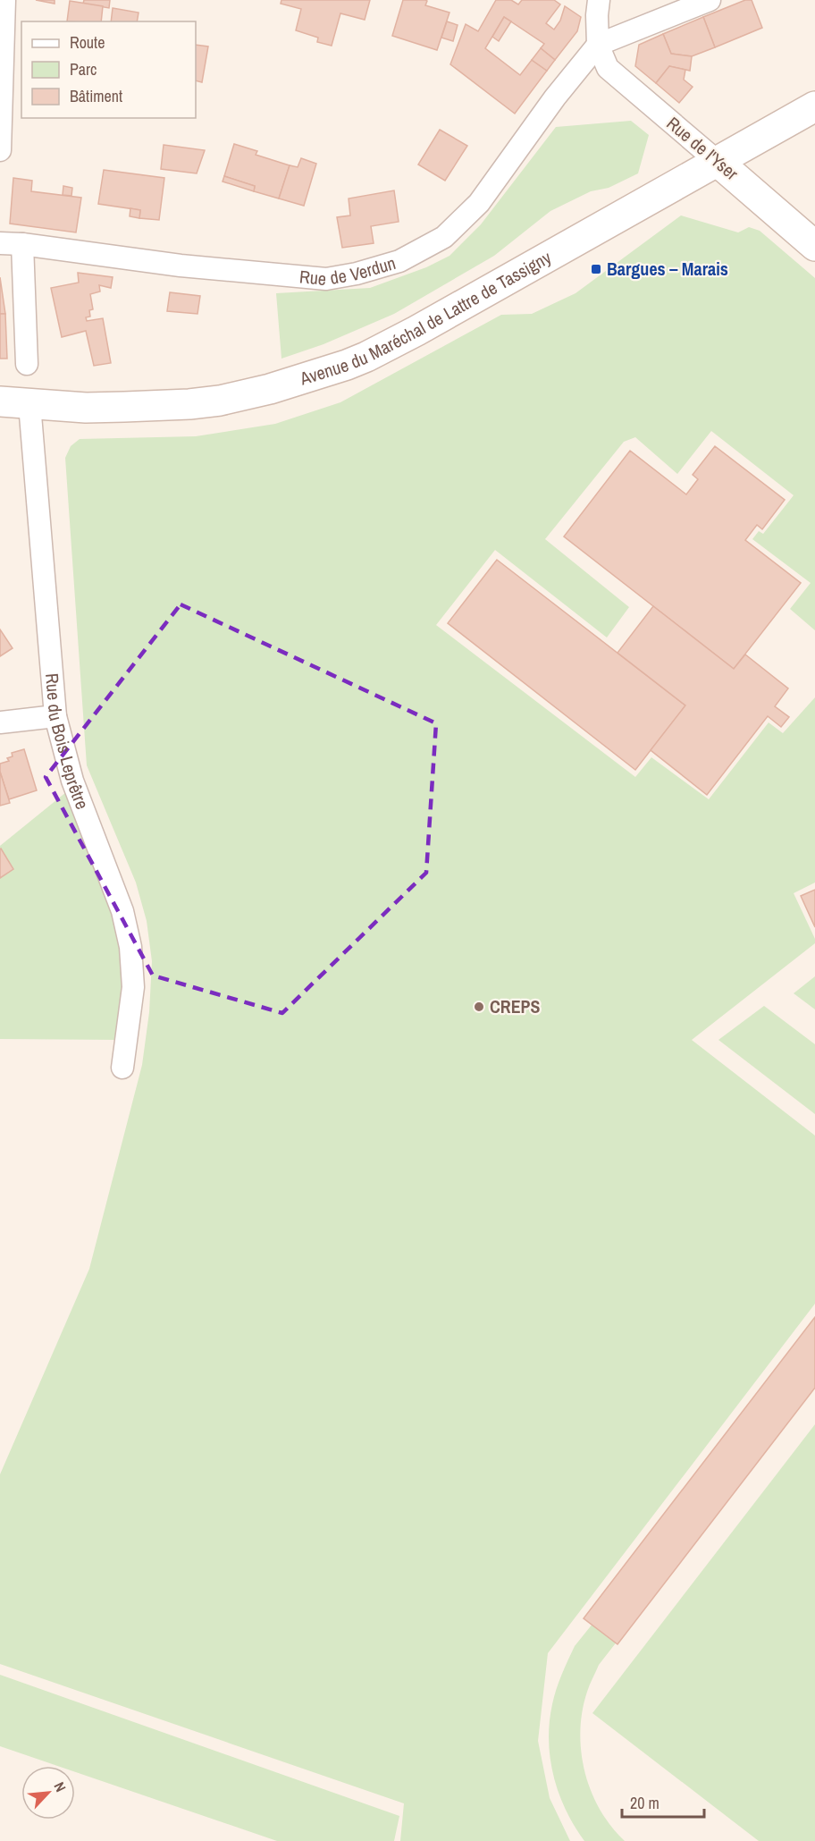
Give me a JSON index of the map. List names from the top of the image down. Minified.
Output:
{"streets":{"main road":["Rue de l'Yser","Avenue du Maréchal de Lattre de Tassigny"],"street":["Rue de Verdun","Rue du Bois Leprêtre"]},"crossings":[["Rue de l'Yser","Rue de Verdun"],["Rue de l'Yser","Avenue du Maréchal de Lattre de Tassigny"],["Avenue du Maréchal de Lattre de Tassigny","Rue du Bois Leprêtre"]],"places":{"transit":["Bargues – Marais"],"other":["CREPS"]},"legend":["Route","Parc","Bâtiment"],"scale_bar":"20 m","north":"top right"}
